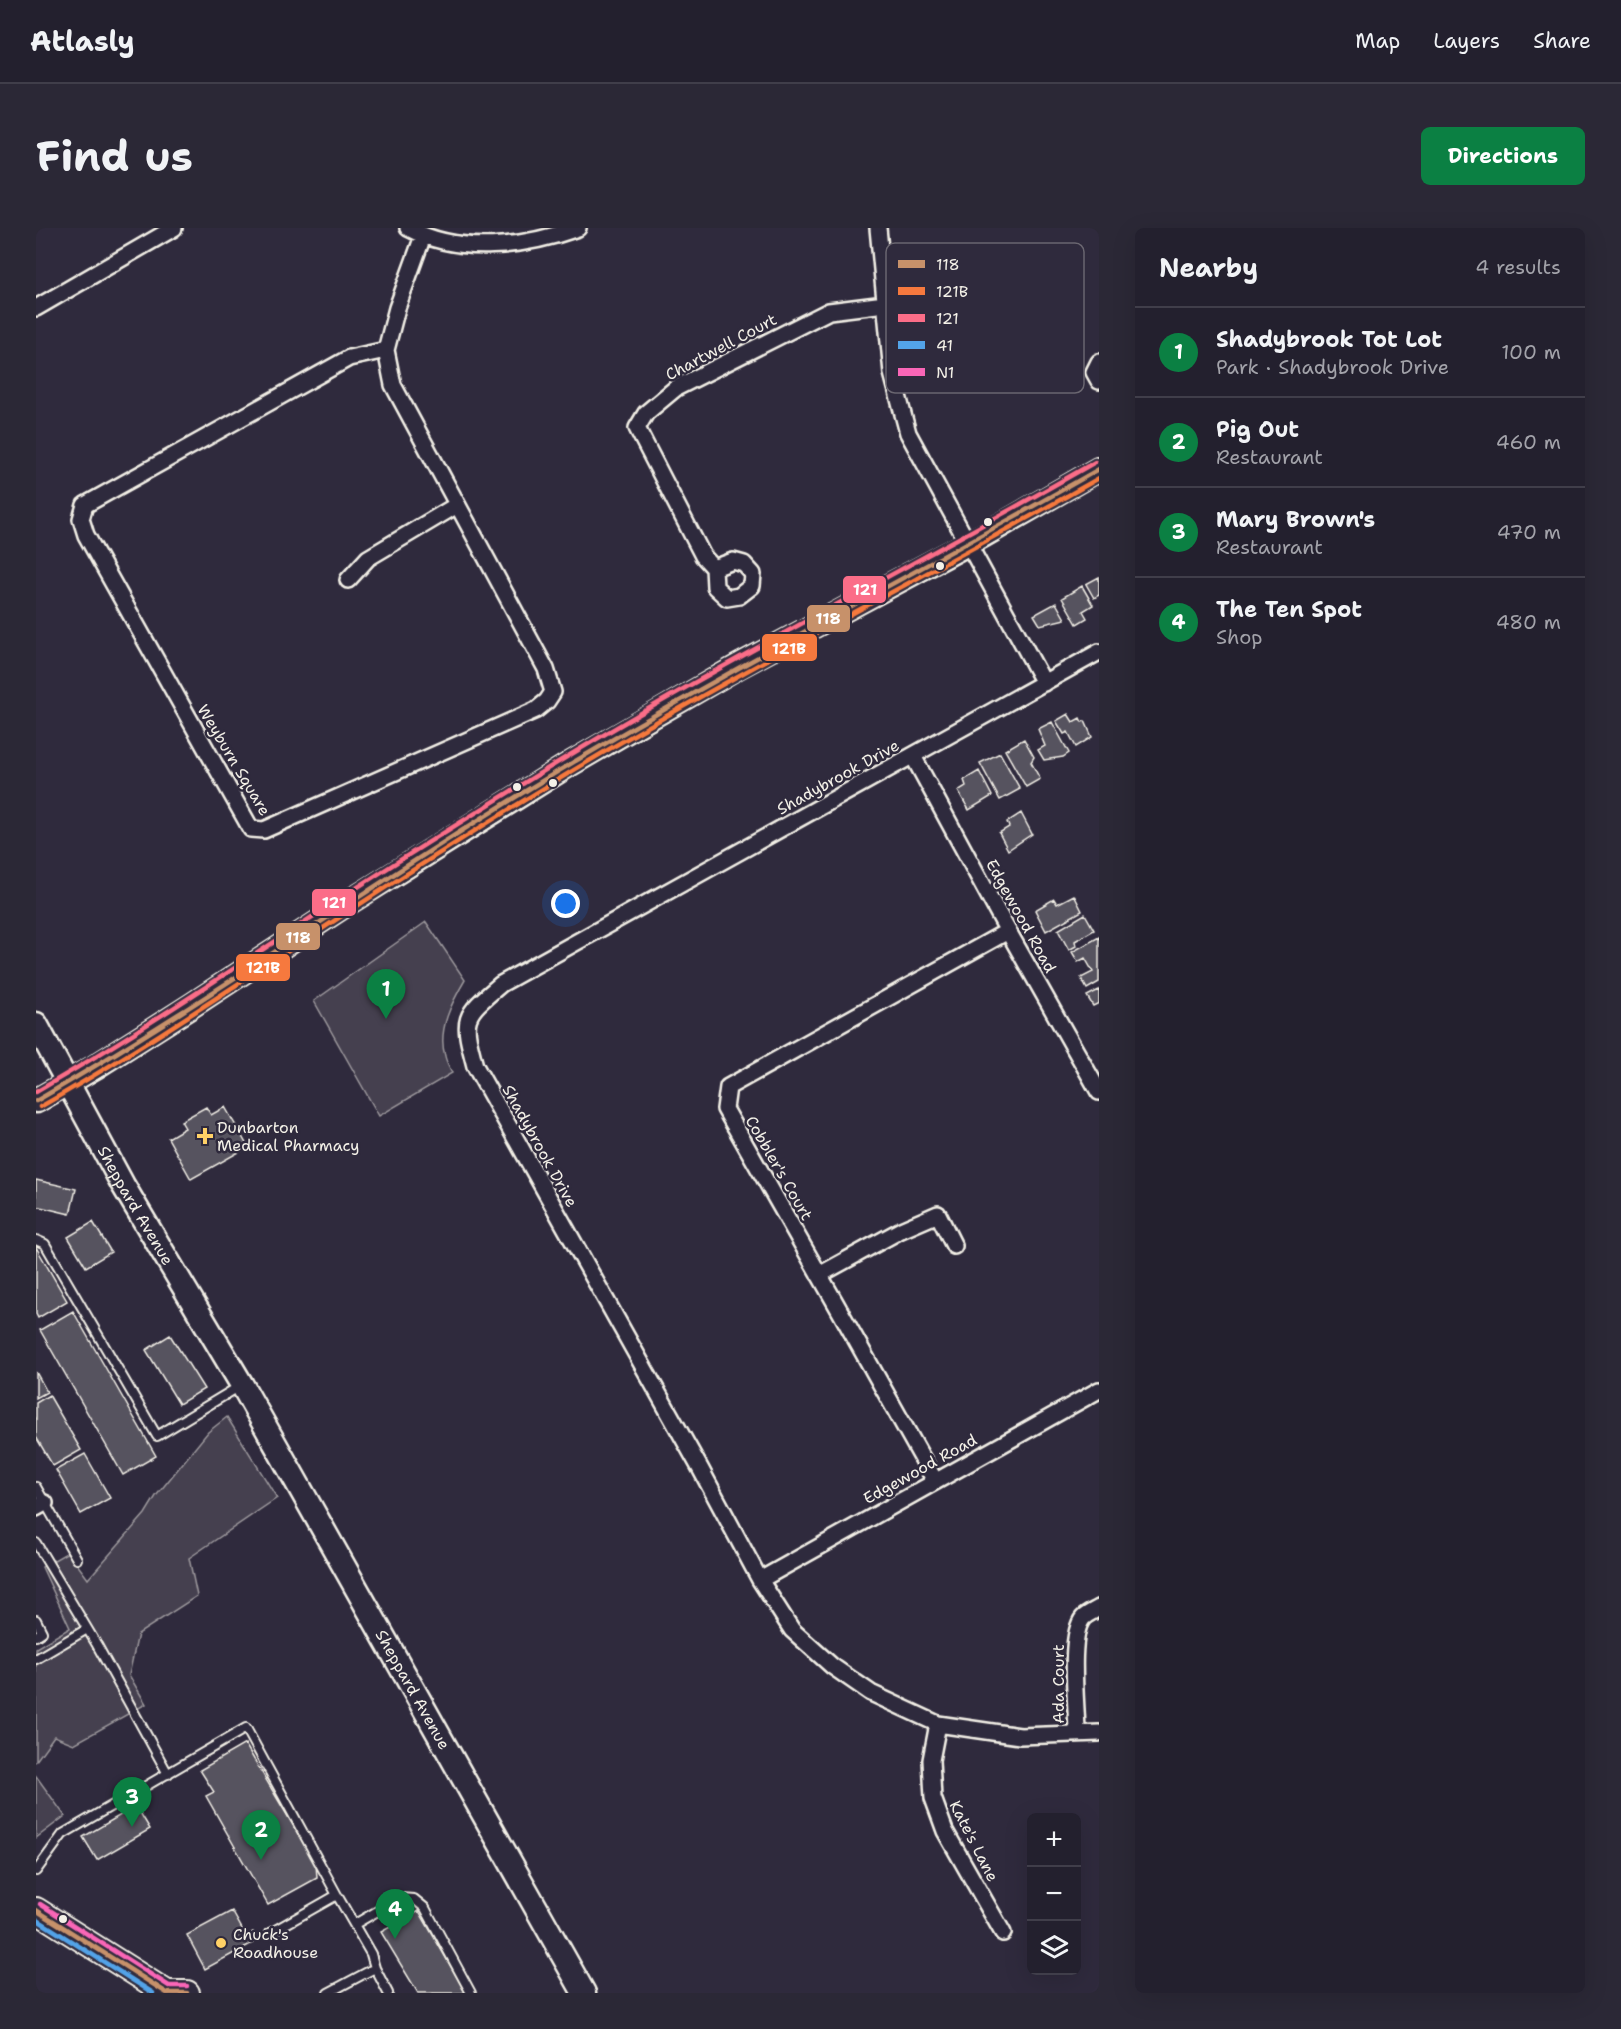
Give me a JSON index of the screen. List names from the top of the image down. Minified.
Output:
{"streets":{"main road":["Sheppard Avenue"],"street":["Chartwell Court","Weyburn Square","Shadybrook Drive","Edgewood Road","Cobbler's Court","Ada Court","Kate's Lane"]},"crossings":[["Shadybrook Drive","Edgewood Road"],["Shadybrook Drive","Ada Court"],["Shadybrook Drive","Kate's Lane"],["Edgewood Road","Cobbler's Court"]],"places":{"health":["Dunbarton Medical Pharmacy"],"other":["Chuck's Roadhouse"]},"lines":["transit line 121","transit line 118","transit line 121B","transit line N1","transit line 41"],"legend":["118","121B","121","41","N1"],"page":{"header":"Atlasly","nav":["Map","Layers","Share"],"buttons":"Directions","title":"Find us","heading":["Nearby","4 results"],"list":[{"mark":"1","name":"Shadybrook Tot Lot","note":"Park · Shadybrook Drive","value":"100 m"},{"mark":"2","name":"Pig Out","note":"Restaurant","value":"460 m"},{"mark":"3","name":"Mary Brown's","note":"Restaurant","value":"470 m"},{"mark":"4","name":"The Ten Spot","note":"Shop","value":"480 m"}],"pins":["1","3","2","4"],"map_buttons":["+","−"]}}
